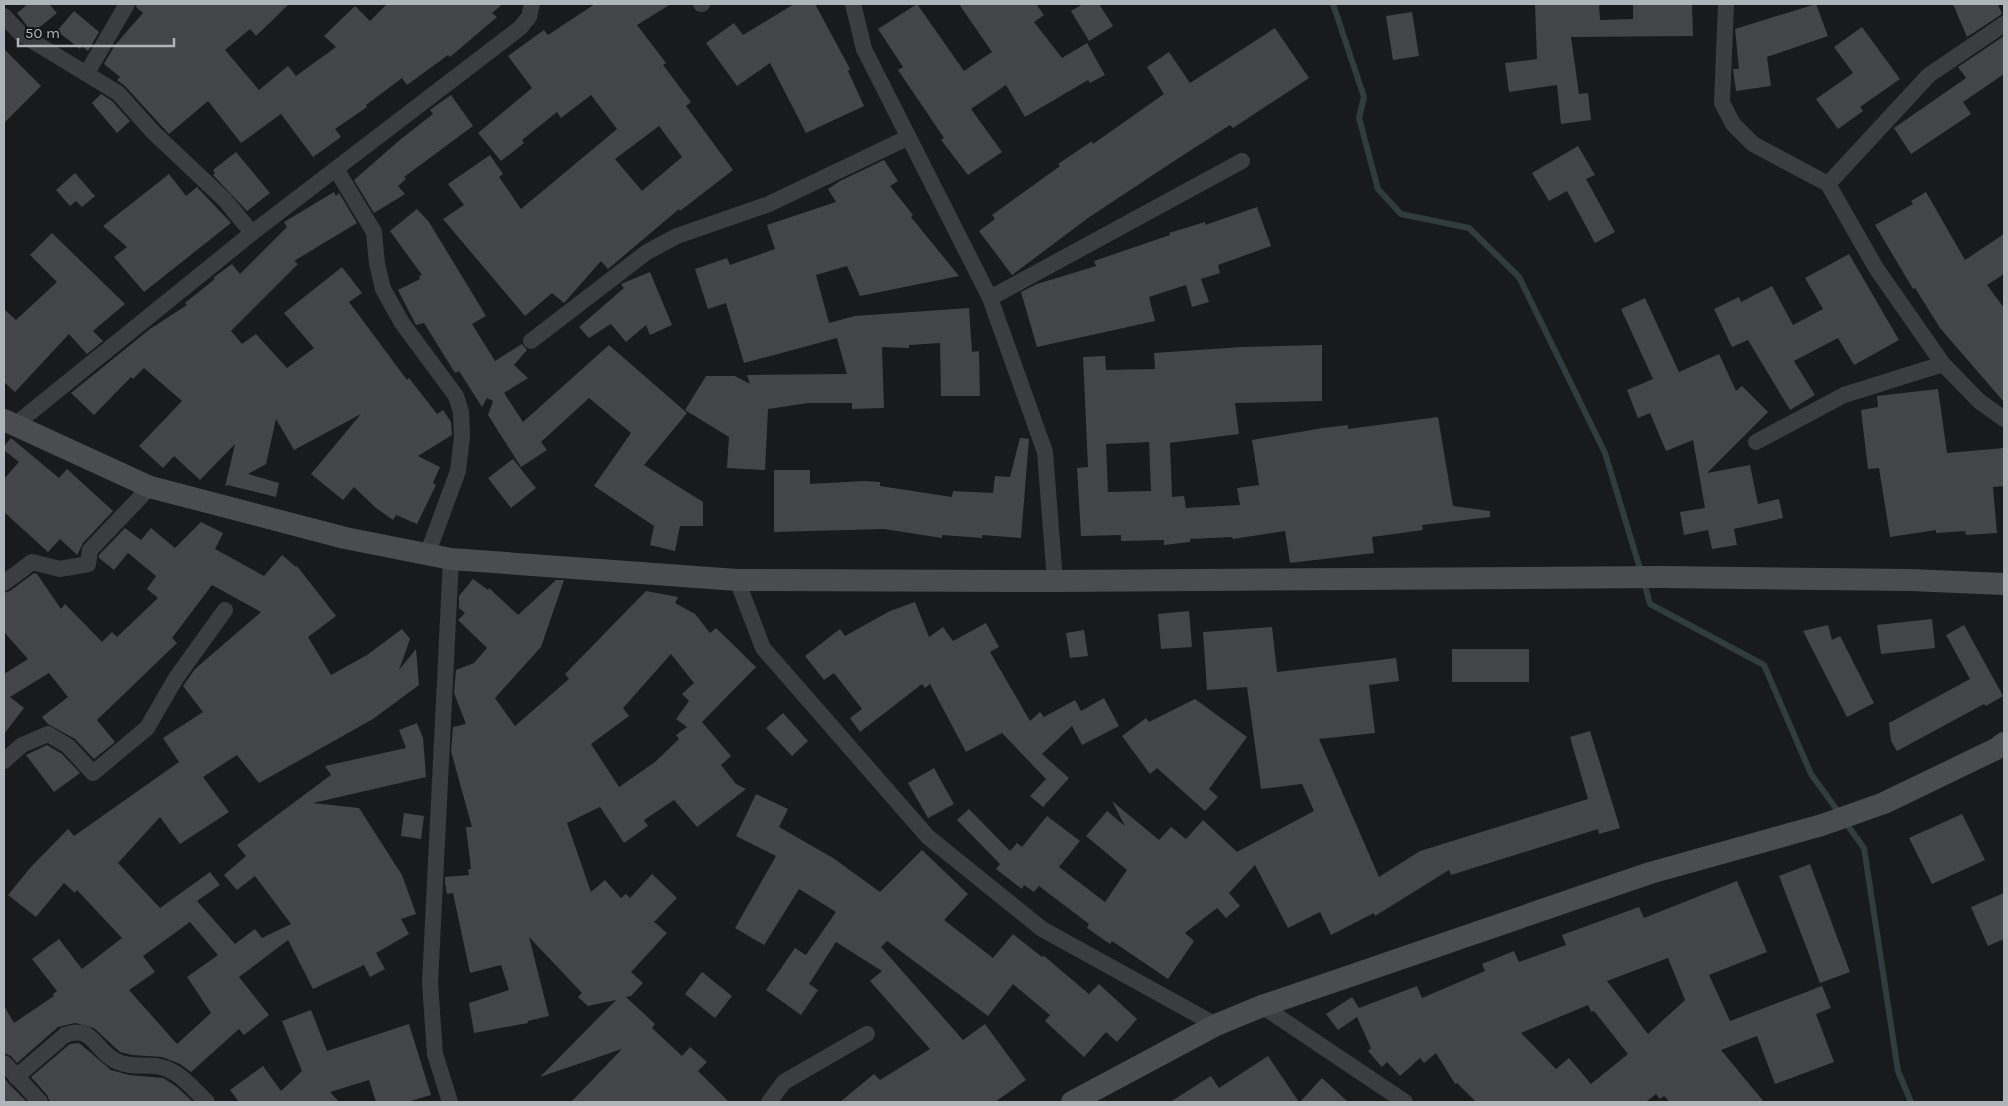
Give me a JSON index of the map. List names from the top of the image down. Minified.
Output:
{"scale_bar":"50 m"}
